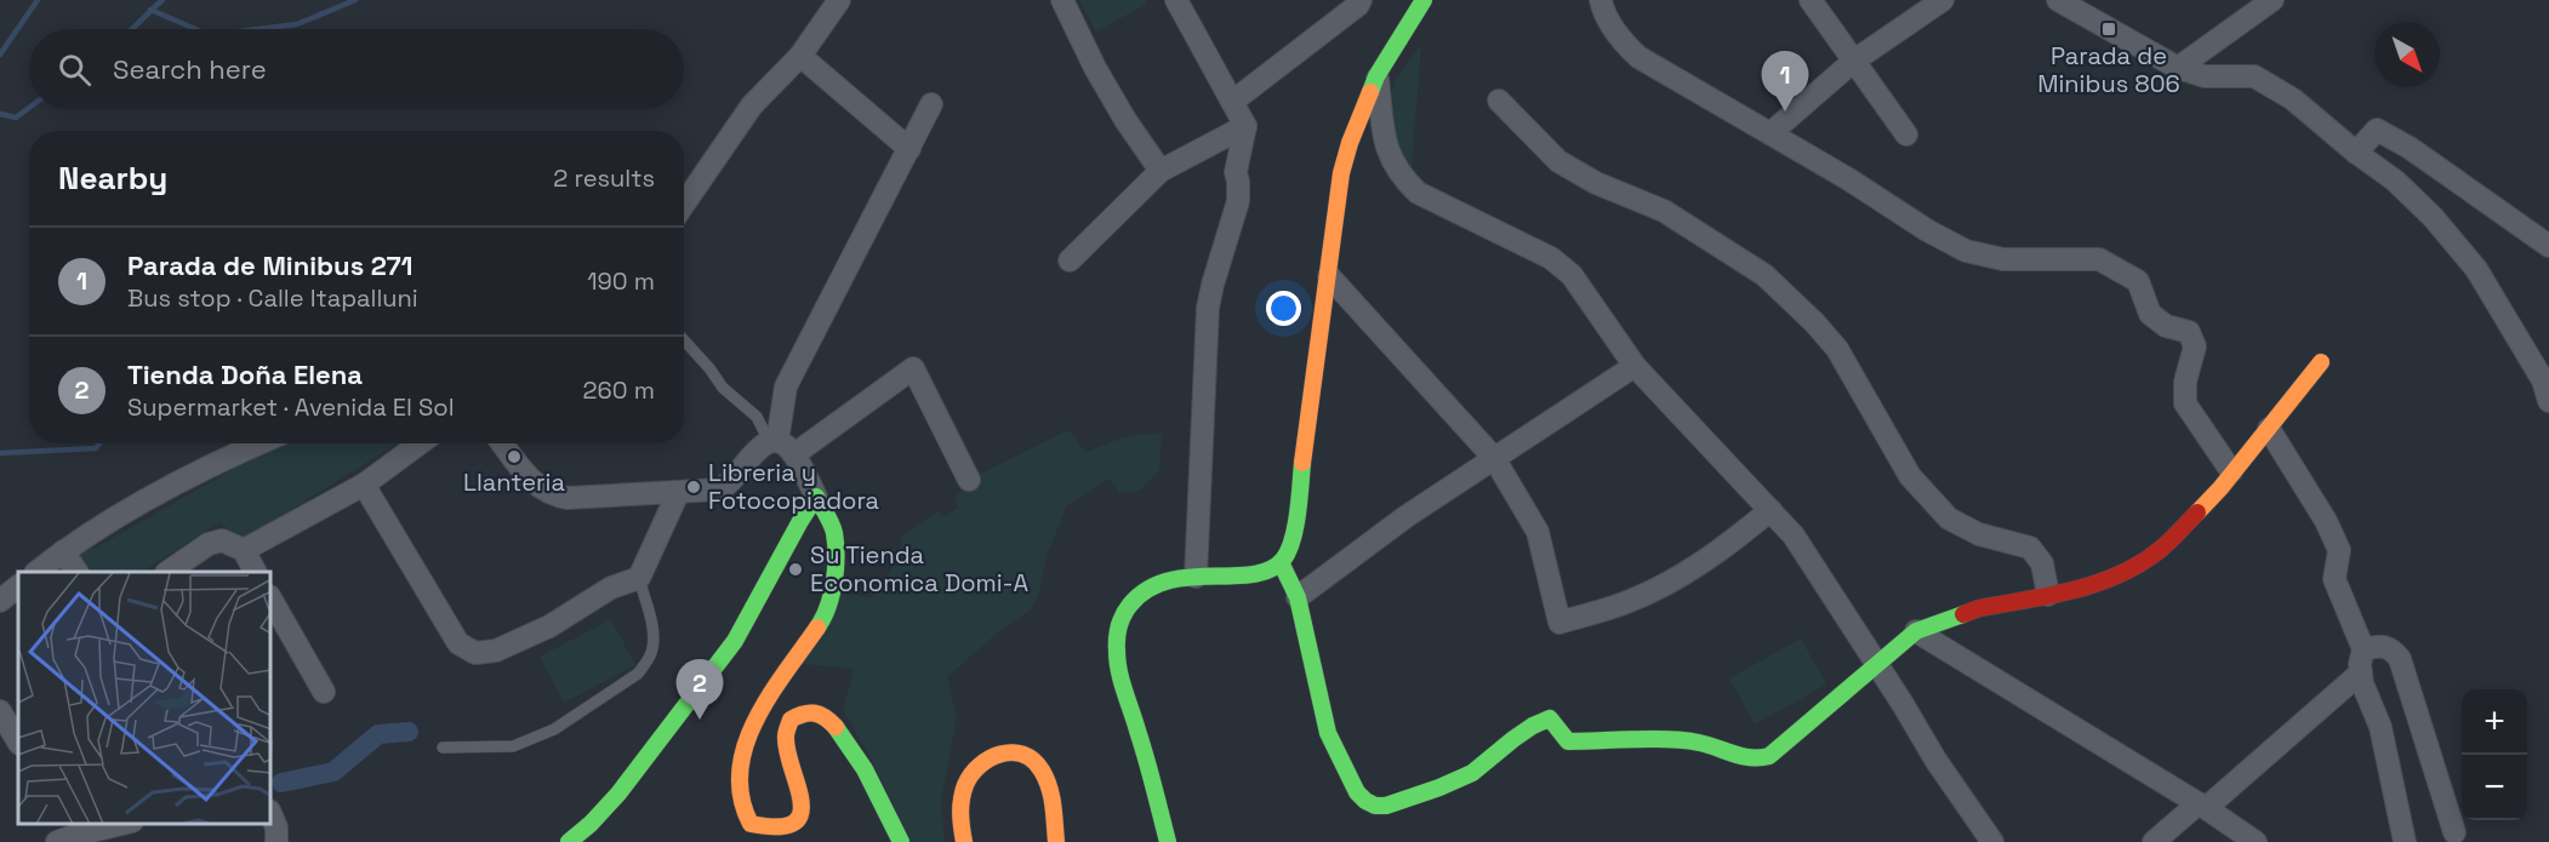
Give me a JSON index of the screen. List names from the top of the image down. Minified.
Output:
{"places":{"transit":["Parada de Minibus 806"],"other":["Llanteria","Libreria y Fotocopiadora","Su Tienda Economica Domi-A"]},"north":"bottom right","page":{"search":"Search here","pins":["1","2"],"heading":["Nearby","2 results"],"list":[{"mark":"1","name":"Parada de Minibus 271","note":"Bus stop · Calle Itapalluni","value":"190 m"},{"mark":"2","name":"Tienda Doña Elena","note":"Supermarket · Avenida El Sol","value":"260 m"}],"map_buttons":["+","−"]}}
